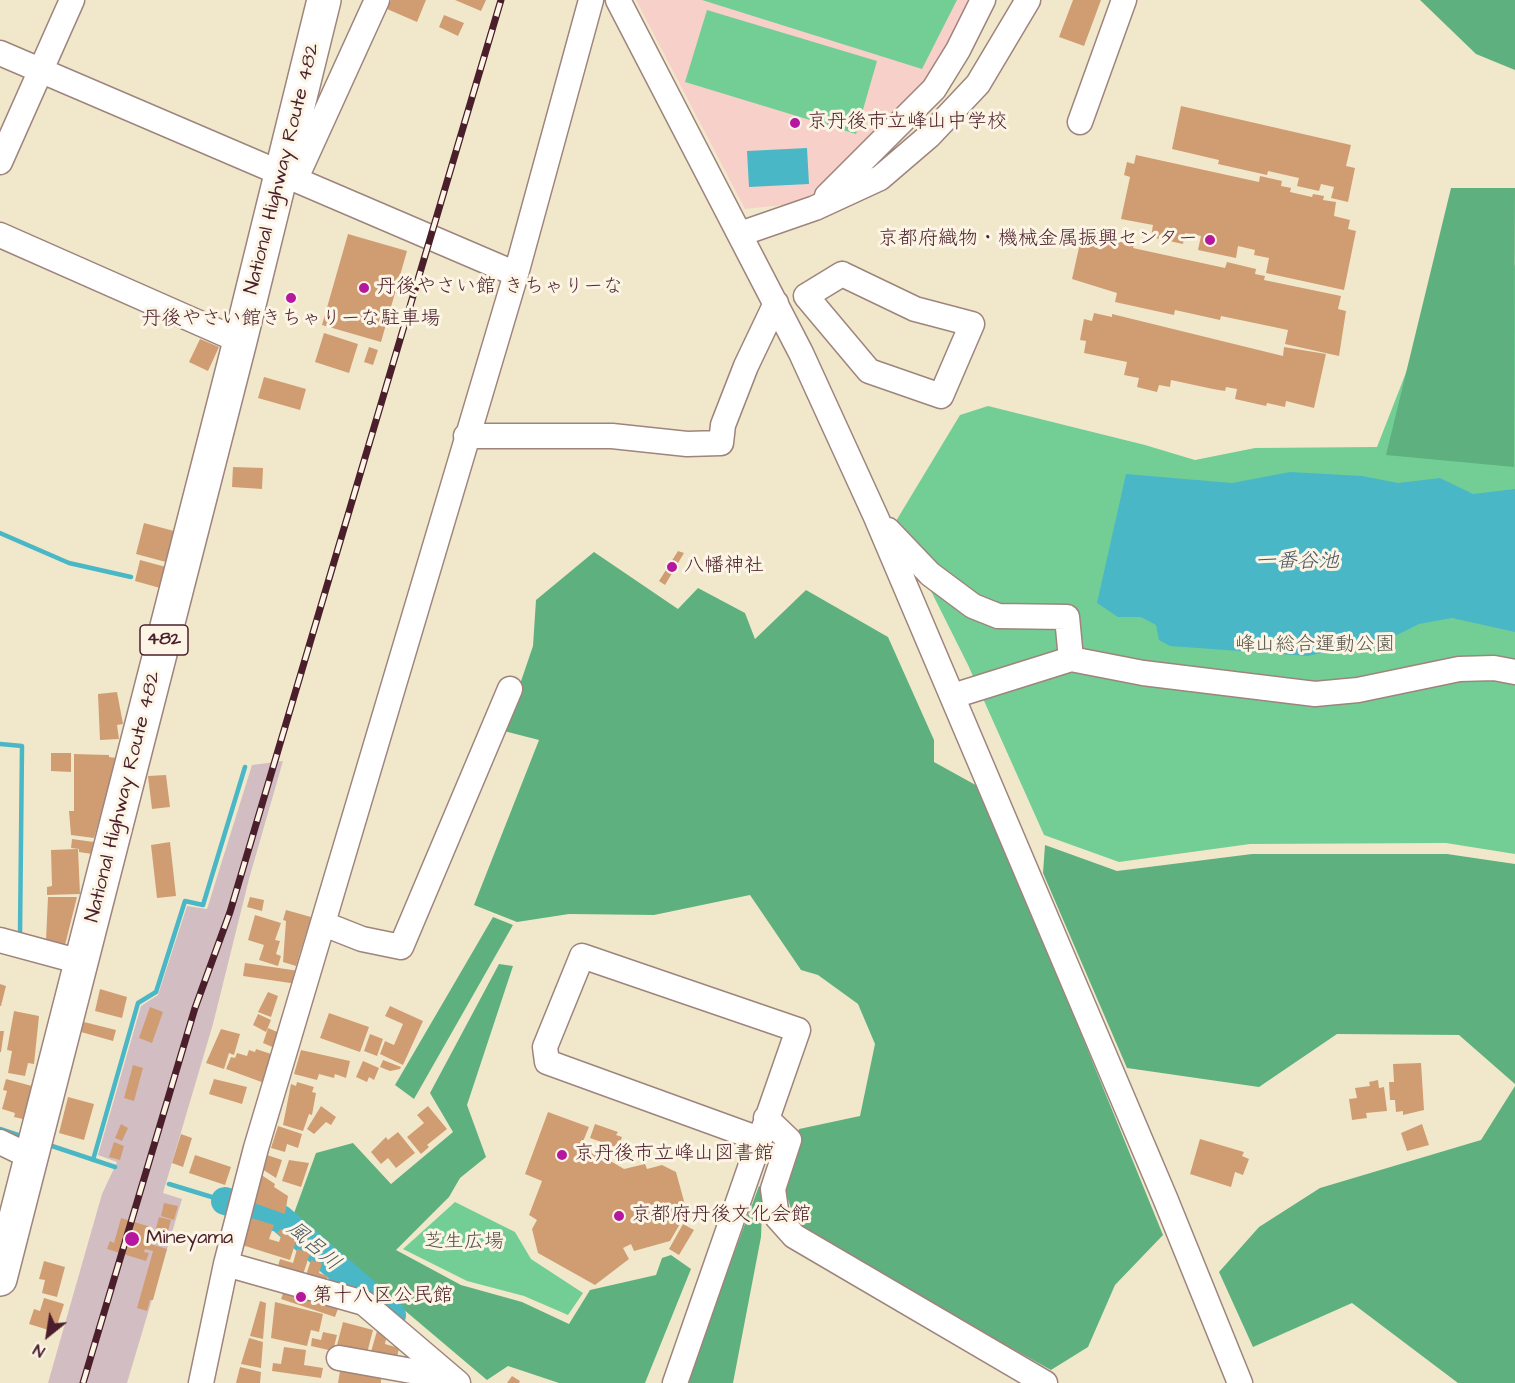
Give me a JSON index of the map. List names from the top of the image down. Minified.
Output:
{"streets":{"highway":["National Highway Route 482","482"]},"water":["一番谷池","風呂川"],"parks":["峰山総合運動公園","芝生広場"],"places":["京丹後市立峰山中学校","京都府織物・機械金属振興センター","丹後やさい館 きちゃりーな","丹後やさい館きちゃりーな駐車場","八幡神社","京丹後市立峰山図書館","京都府丹後文化会館","Mineyama","第十八区公民館"],"north":"bottom left"}
